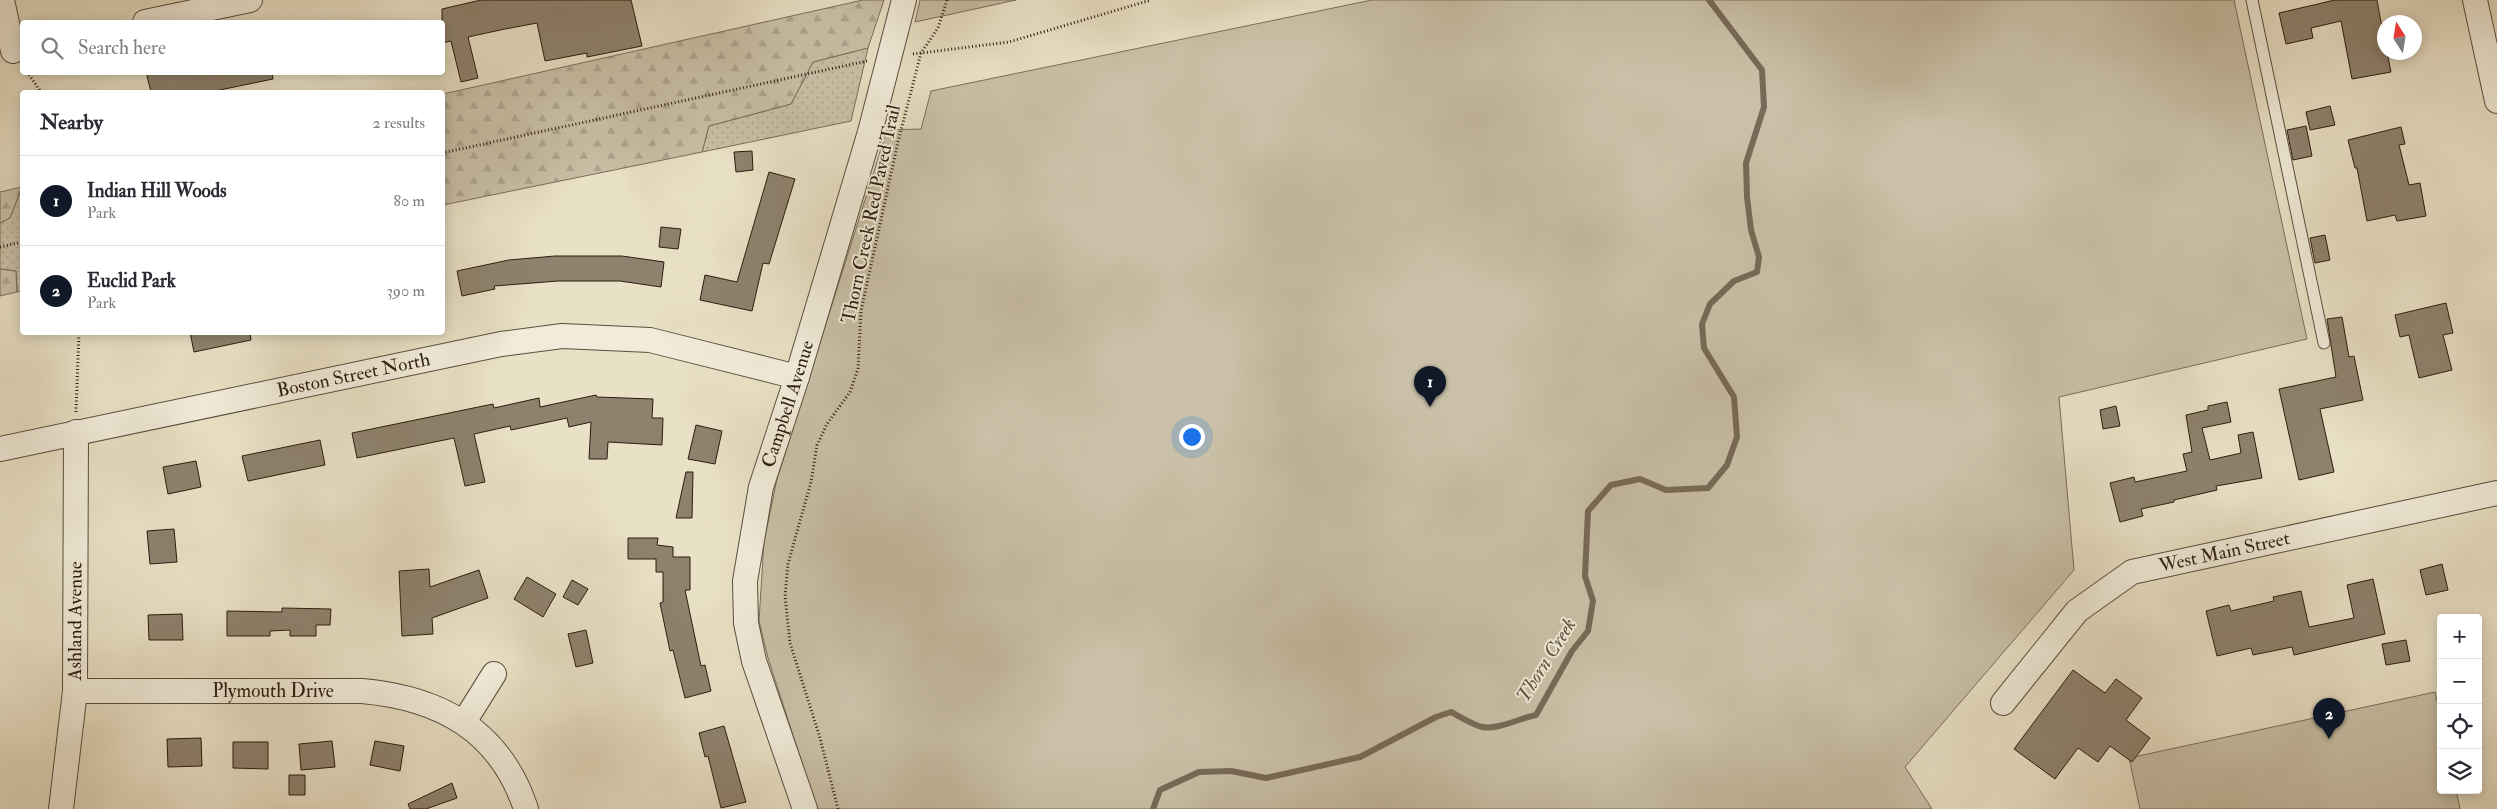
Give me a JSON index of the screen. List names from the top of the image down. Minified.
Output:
{"streets":{"street":["Boston Street North","Campbell Avenue","West Main Street","Ashland Avenue","Plymouth Drive"],"path":["Thorn Creek Red Paved Trail"]},"crossings":[["Boston Street North","Campbell Avenue"],["Boston Street North","Ashland Avenue"],["Ashland Avenue","Plymouth Drive"]],"water":["Thorn Creek"],"north":"top","page":{"search":"Search here","heading":["Nearby","2 results"],"list":[{"mark":"1","name":"Indian Hill Woods","note":"Park","value":"80 m"},{"mark":"2","name":"Euclid Park","note":"Park","value":"390 m"}],"pins":["1","2"],"map_buttons":["+","−"]}}
